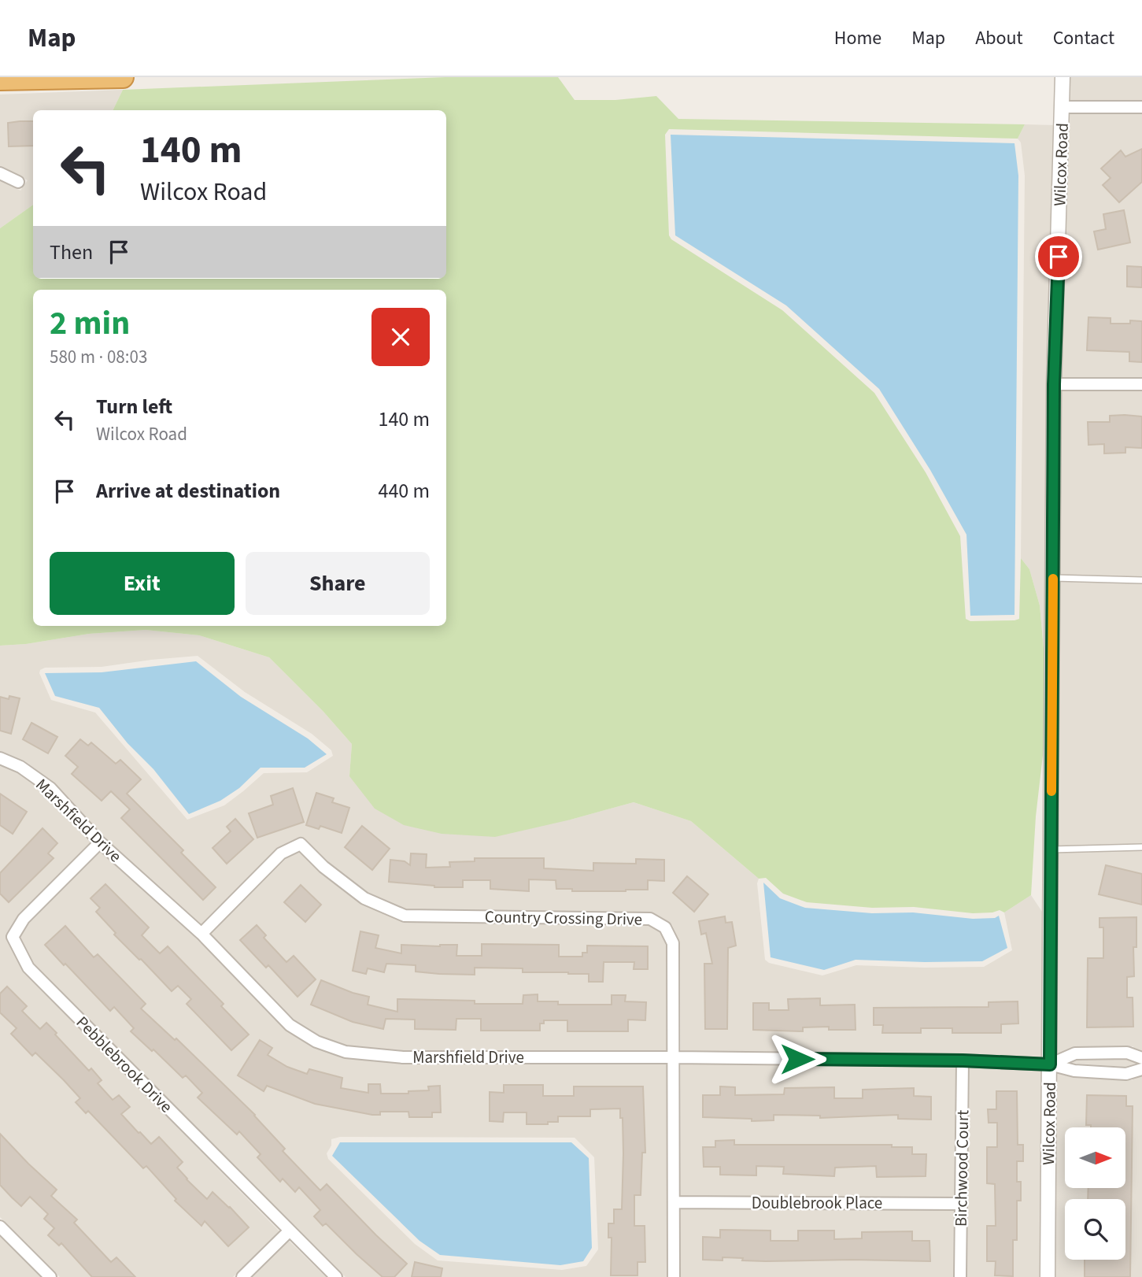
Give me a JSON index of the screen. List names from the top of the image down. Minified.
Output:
{"streets":{"street":["Wilcox Road","Marshfield Drive","Country Crossing Drive","Pebblebrook Drive","Birchwood Court","Doublebrook Place"]},"crossings":[["Wilcox Road","Marshfield Drive"],["Marshfield Drive","Country Crossing Drive"],["Marshfield Drive","Pebblebrook Drive"],["Marshfield Drive","Birchwood Court"],["Country Crossing Drive","Doublebrook Place"],["Birchwood Court","Doublebrook Place"]],"north":"right","page":{"header":"Map","nav":["Home","Map","About","Contact"],"turn":["140 m","Wilcox Road"],"then":"Then","heading":["2 min","580 m · 08:03"],"list":[{"name":"Turn left","note":"Wilcox Road","value":"140 m"},{"name":"Arrive at destination","value":"440 m"}],"buttons":["Exit","Share"]}}
